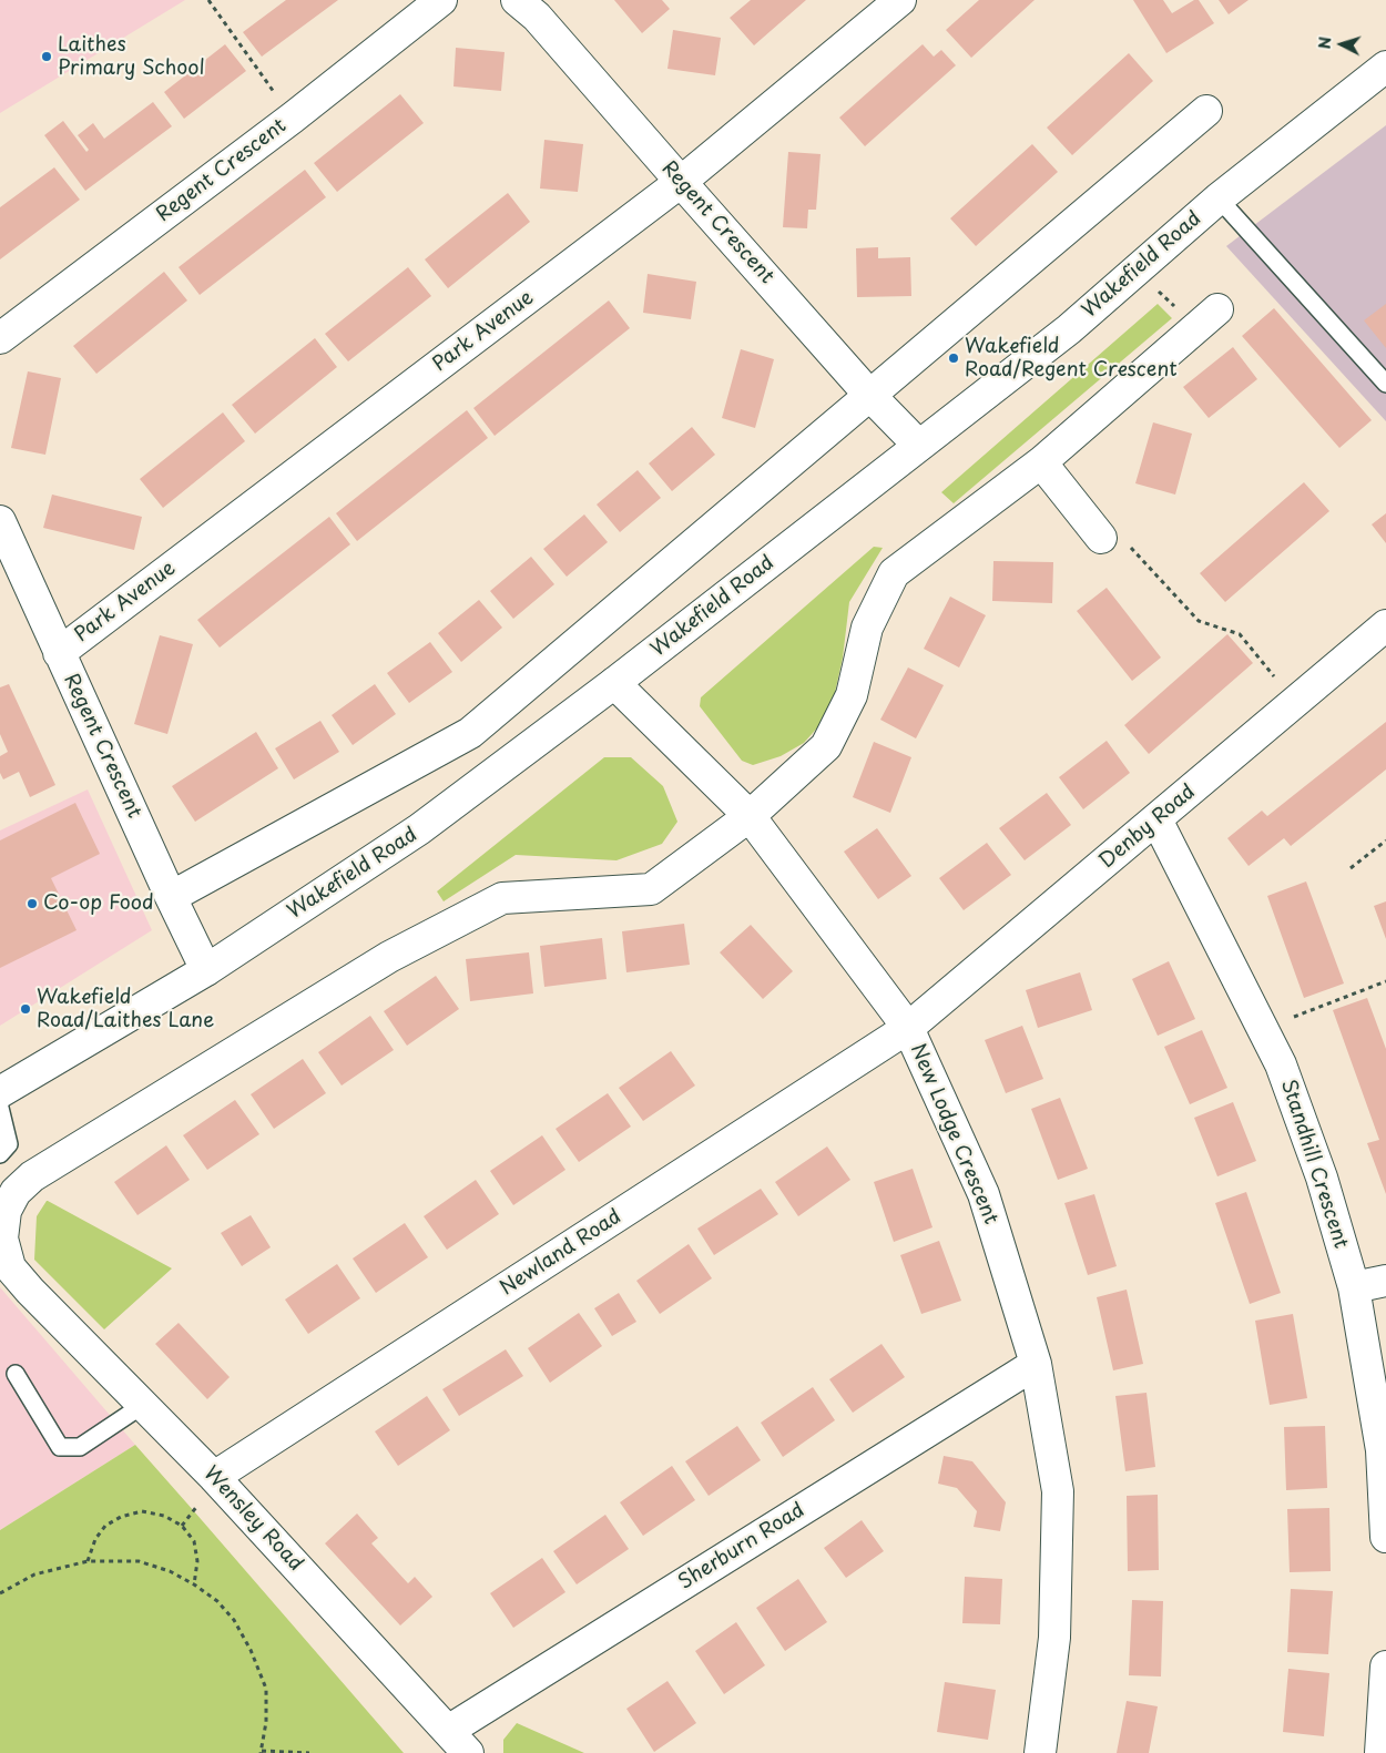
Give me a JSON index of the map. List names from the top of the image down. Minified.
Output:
{"streets":{"street":["Regent Crescent","Wakefield Road","Park Avenue","Denby Road","New Lodge Crescent","Standhill Crescent","Newland Road","Wensley Road","Sherburn Road"]},"crossings":[["Regent Crescent","Wakefield Road"],["Regent Crescent","Park Avenue"],["Wakefield Road","New Lodge Crescent"],["Denby Road","New Lodge Crescent"],["Denby Road","Standhill Crescent"],["Denby Road","Newland Road"],["New Lodge Crescent","Newland Road"],["New Lodge Crescent","Wensley Road"],["New Lodge Crescent","Sherburn Road"],["Newland Road","Wensley Road"],["Wensley Road","Sherburn Road"]],"places":["Laithes Primary School","Wakefield Road/Regent Crescent","Co-op Food","Wakefield Road/Laithes Lane"],"north":"left"}
